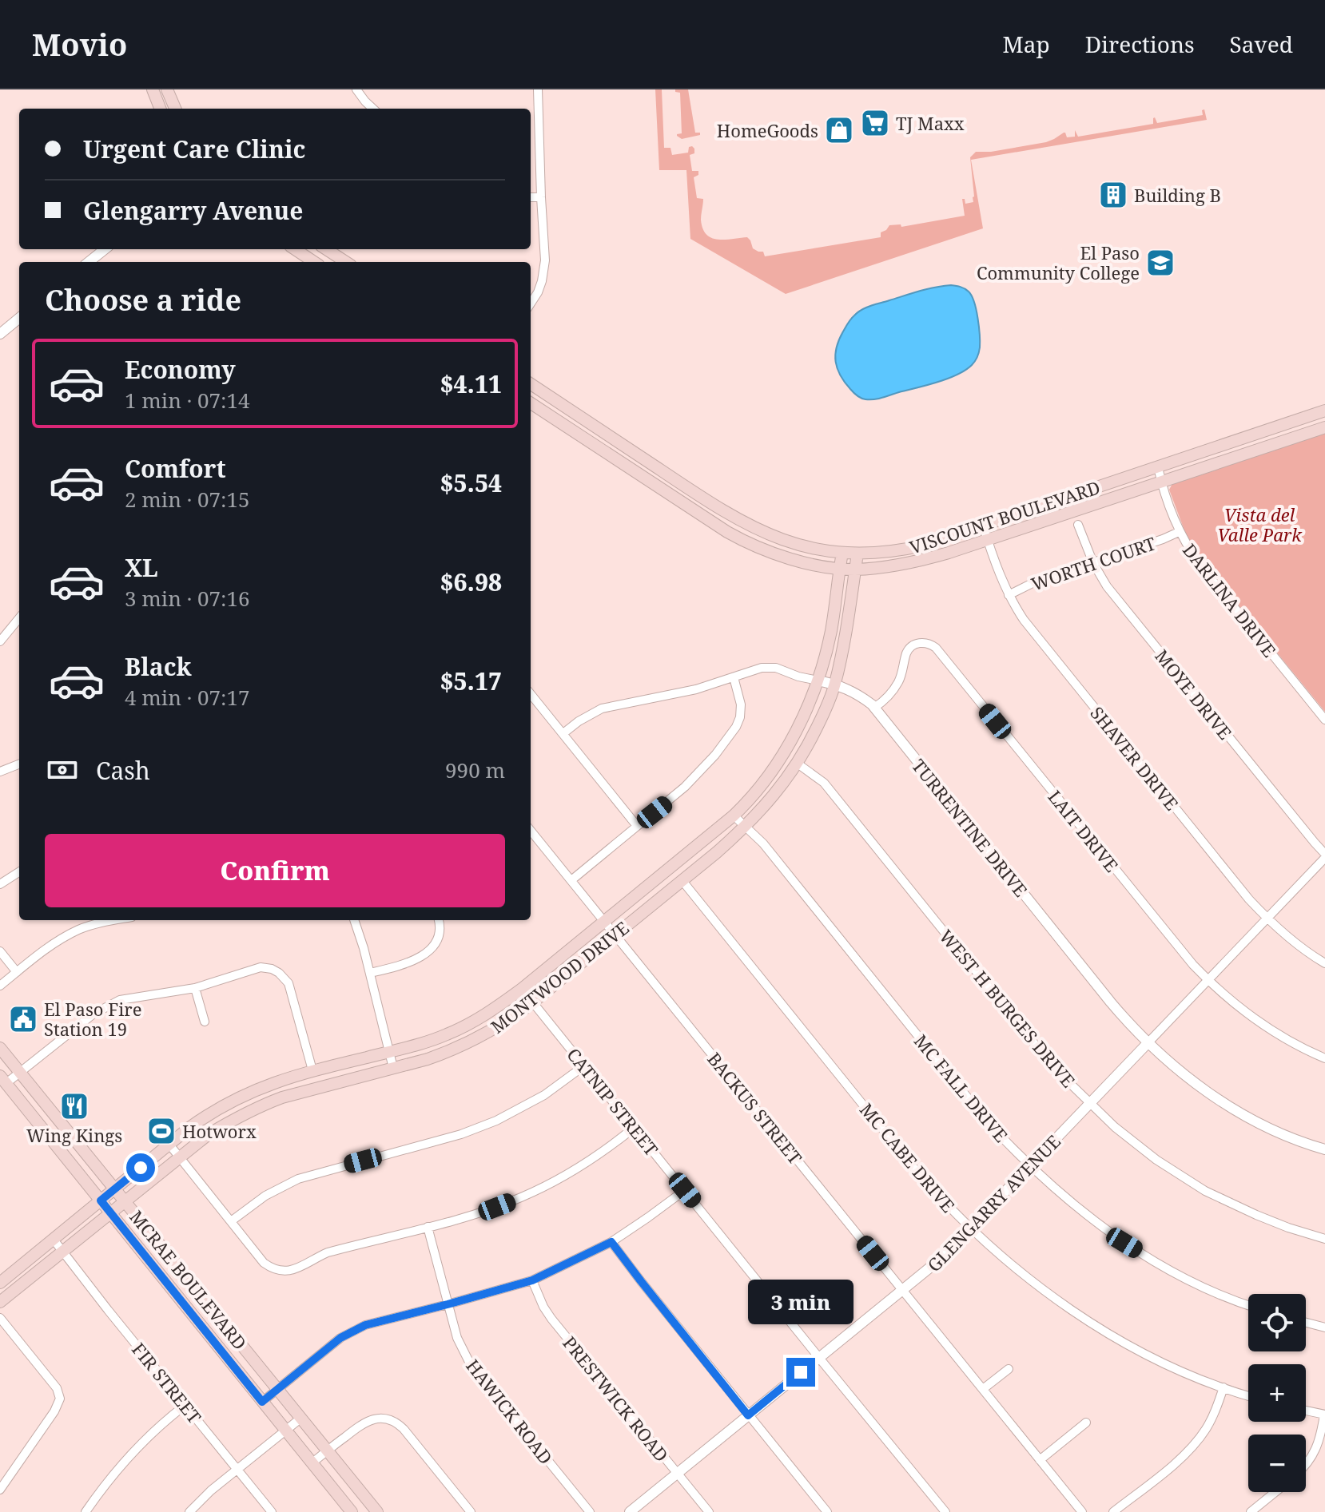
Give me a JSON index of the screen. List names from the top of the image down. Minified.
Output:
{"streets":{"main road":["VISCOUNT BOULEVARD","MONTWOOD DRIVE","MCRAE BOULEVARD"],"street":["WORTH COURT","DARLINA DRIVE","MOYE DRIVE","SHAVER DRIVE","TURRENTINE DRIVE","LAIT DRIVE","WEST H BURGES DRIVE","MC FALL DRIVE","CATNIP STREET","BACKUS STREET","MC CABE DRIVE","GLENGARRY AVENUE","FIR STREET","PRESTWICK ROAD","HAWICK ROAD"]},"crossings":[["VISCOUNT BOULEVARD","DARLINA DRIVE"],["VISCOUNT BOULEVARD","SHAVER DRIVE"],["VISCOUNT BOULEVARD","MONTWOOD DRIVE"],["WORTH COURT","DARLINA DRIVE"],["WORTH COURT","MOYE DRIVE"],["WORTH COURT","SHAVER DRIVE"],["MOYE DRIVE","GLENGARRY AVENUE"],["SHAVER DRIVE","GLENGARRY AVENUE"],["TURRENTINE DRIVE","LAIT DRIVE"],["TURRENTINE DRIVE","MONTWOOD DRIVE"],["TURRENTINE DRIVE","GLENGARRY AVENUE"],["LAIT DRIVE","GLENGARRY AVENUE"],["MONTWOOD DRIVE","WEST H BURGES DRIVE"],["MONTWOOD DRIVE","MC FALL DRIVE"],["MONTWOOD DRIVE","CATNIP STREET"],["MONTWOOD DRIVE","BACKUS STREET"],["MONTWOOD DRIVE","MC CABE DRIVE"],["MONTWOOD DRIVE","MCRAE BOULEVARD"],["MONTWOOD DRIVE","FIR STREET"],["WEST H BURGES DRIVE","GLENGARRY AVENUE"],["MC FALL DRIVE","GLENGARRY AVENUE"],["CATNIP STREET","GLENGARRY AVENUE"],["BACKUS STREET","GLENGARRY AVENUE"],["MC CABE DRIVE","GLENGARRY AVENUE"],["GLENGARRY AVENUE","PRESTWICK ROAD"]],"parks":["Vista del Valle Park"],"places":{"supermarket":["TJ Maxx"],"shop":["HomeGoods"],"building":["Building B"],"school or university":["El Paso Community College"],"public building":["El Paso Fire Station 19"],"restaurant":["Wing Kings"],"sports":["Hotworx"]},"page":{"header":"Movio","nav":["Map","Directions","Saved"],"banner":["Urgent Care Clinic","Glengarry Avenue"],"heading":"Choose a ride","list":[{"name":"Economy","note":"1 min · 07:14","value":"$4.11"},{"name":"Comfort","note":"2 min · 07:15","value":"$5.54"},{"name":"XL","note":"3 min · 07:16","value":"$6.98"},{"name":"Black","note":"4 min · 07:17","value":"$5.17"}],"pay":["Cash","990 m"],"buttons":"Confirm","bubble":"3 min","map_buttons":["+","−"]}}
